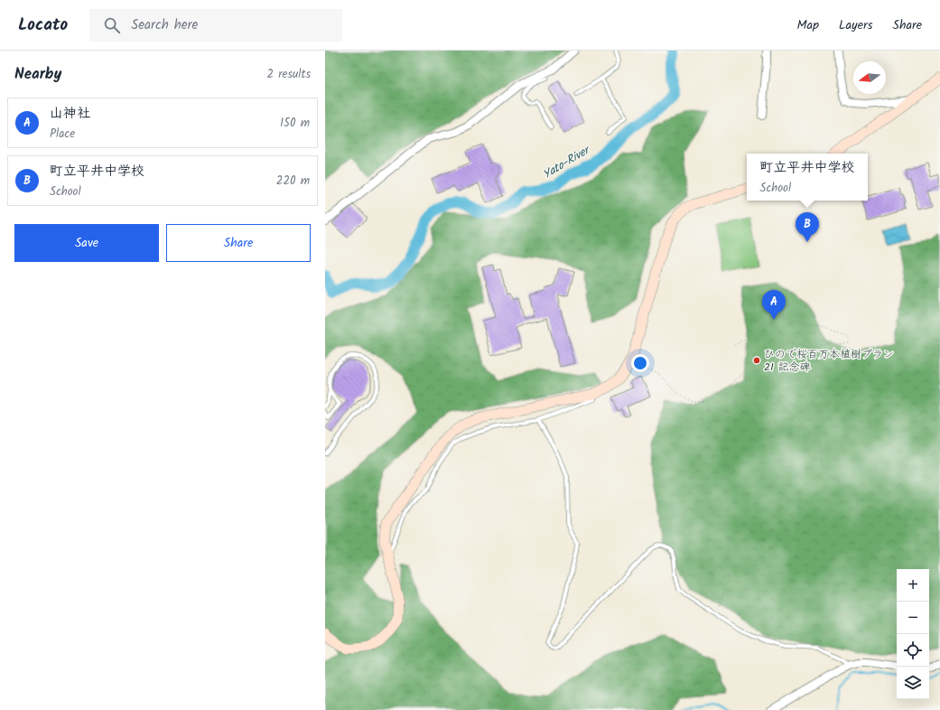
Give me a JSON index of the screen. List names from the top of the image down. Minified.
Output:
{"water":["Yato-River"],"places":["ひので桜百万本植樹プラン 21 記念碑"],"north":"left","page":{"header":"Locato","search":"Search here","nav":["Map","Layers","Share"],"heading":["Nearby","2 results"],"list":[{"mark":"A","name":"山神社","note":"Place","value":"150 m"},{"mark":"B","name":"町立平井中学校","note":"School","value":"220 m"}],"popup":["町立平井中学校","School"],"pins":["B","A"],"buttons":["Save","Share"],"map_buttons":["+","−"]}}
